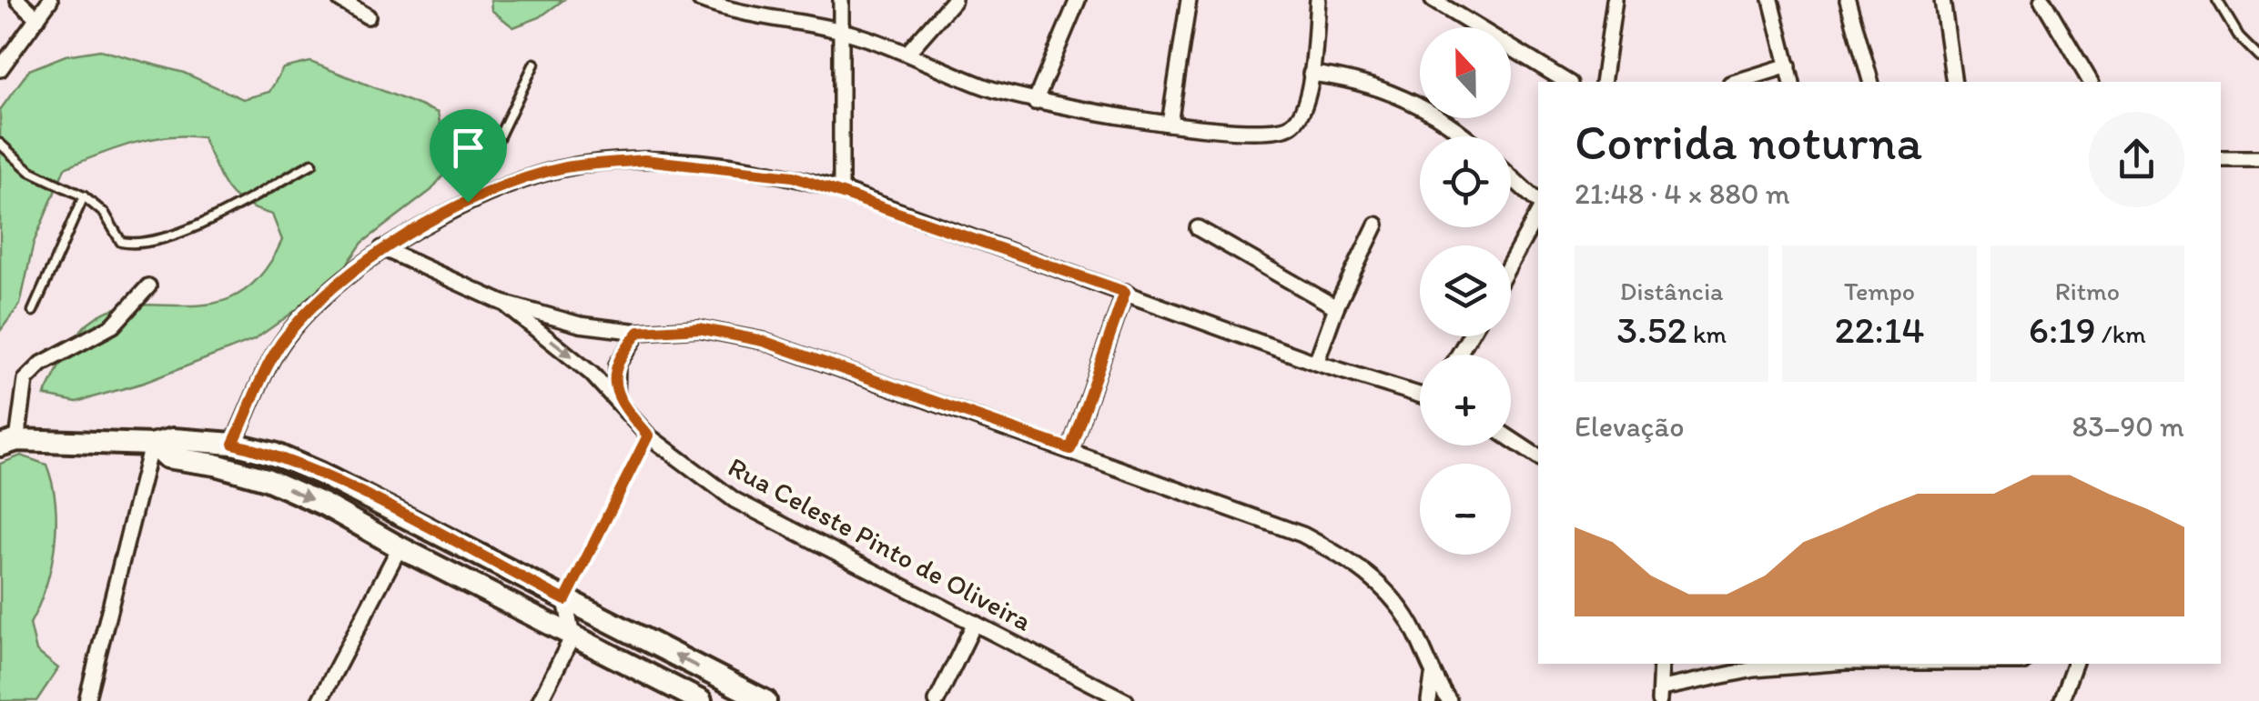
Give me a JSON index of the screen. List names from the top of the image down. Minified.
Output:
{"streets":{"street":["Rua Celeste Pinto de Oliveira"]},"north":"top","page":{"map_buttons":["+","−"],"heading":["Corrida noturna","21:48 · 4 × 880 m"],"stats":[["Distância","3.52 km"],["Tempo","22:14"],["Ritmo","6:19 /km"]],"chart":["Elevação","83–90 m"]}}
